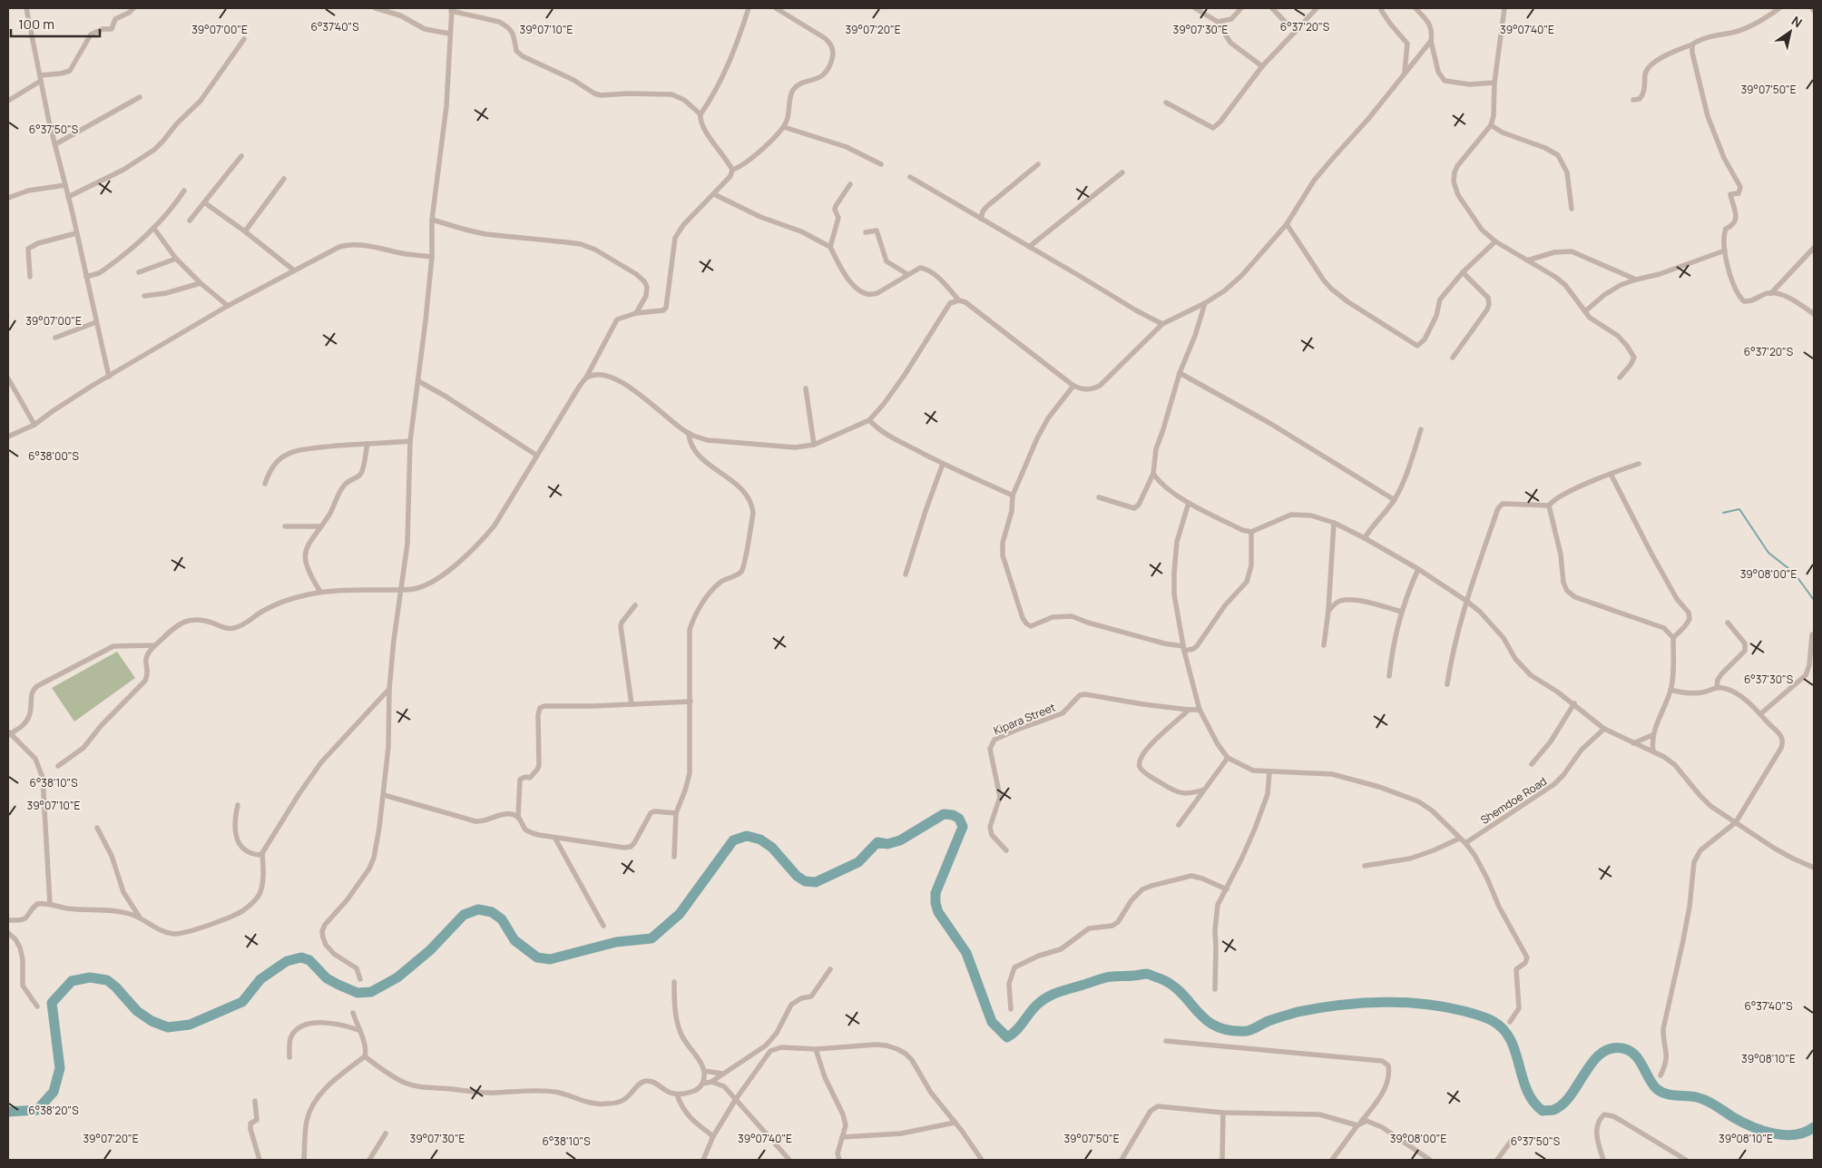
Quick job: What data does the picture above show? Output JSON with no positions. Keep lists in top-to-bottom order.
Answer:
{
  "streets": {
    "street": ["Kipara Street", "Shemdoe Road"]
  },
  "scale_bar": "100 m",
  "north": "top right",
  "coordinates": [
    "6°37'40\"S",
    "6°37'20\"S",
    "39°07'00\"E",
    "39°07'10\"E",
    "39°07'20\"E",
    "39°07'30\"E",
    "39°07'40\"E",
    "39°07'50\"E",
    "6°37'50\"S",
    "6°38'00\"S",
    "39°08'00\"E",
    "6°37'30\"S",
    "6°38'10\"S",
    "39°08'10\"E",
    "6°38'20\"S"
  ]
}
